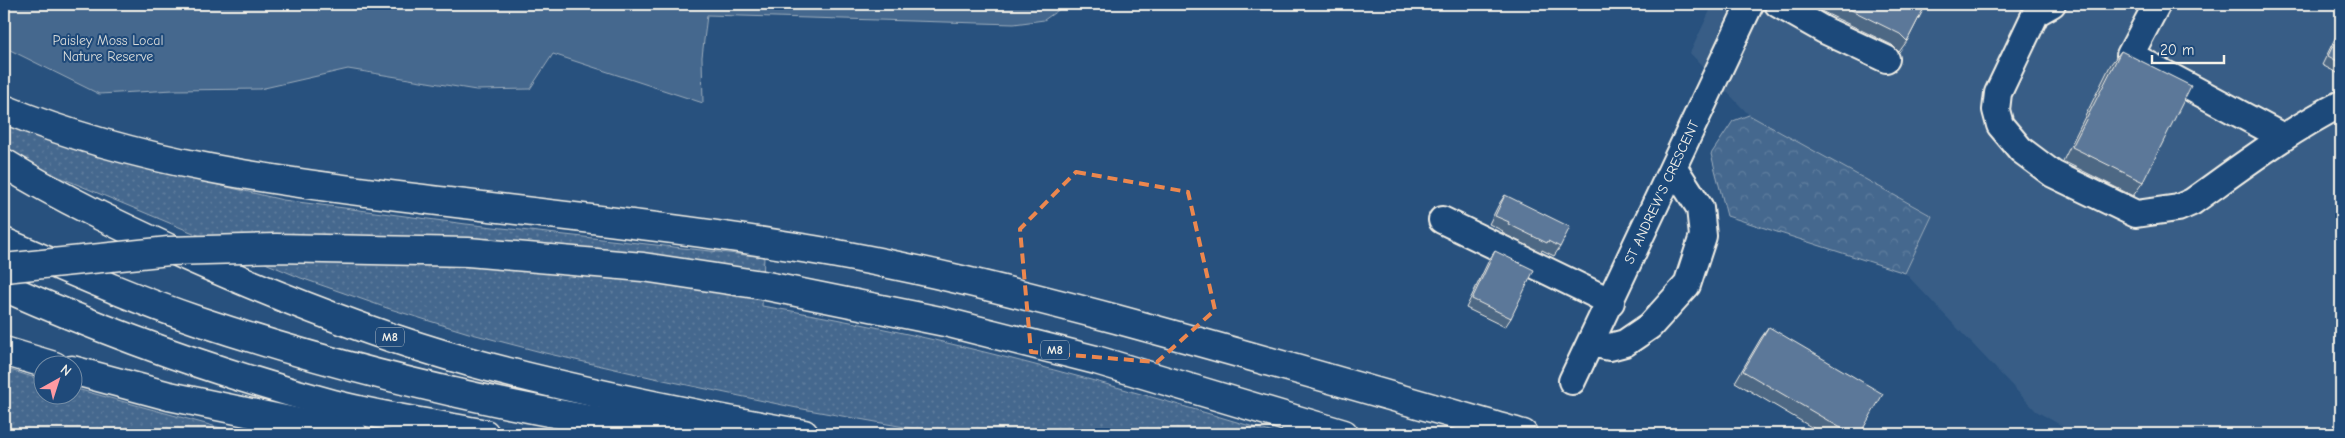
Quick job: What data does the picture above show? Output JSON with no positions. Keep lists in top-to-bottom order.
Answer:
{
  "streets": {
    "highway": ["M8"],
    "street": ["ST ANDREW'S CRESCENT"]
  },
  "parks": ["Paisley Moss Local Nature Reserve"],
  "scale_bar": "20 m",
  "north": "top right"
}
